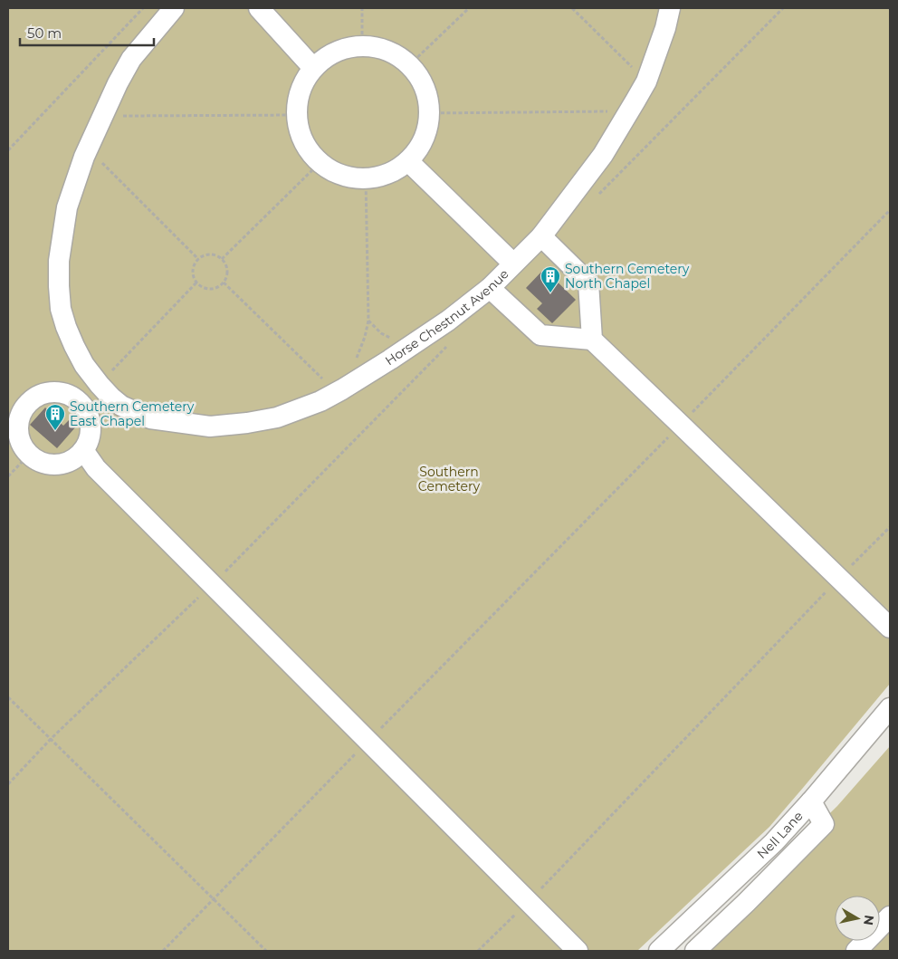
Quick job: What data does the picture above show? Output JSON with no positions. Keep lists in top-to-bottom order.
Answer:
{
  "streets": {
    "street": ["Horse Chestnut Avenue", "Nell Lane"]
  },
  "parks": ["Southern Cemetery"],
  "places": {
    "building": ["Southern Cemetery North Chapel", "Southern Cemetery East Chapel"]
  },
  "scale_bar": "50 m",
  "north": "right"
}
